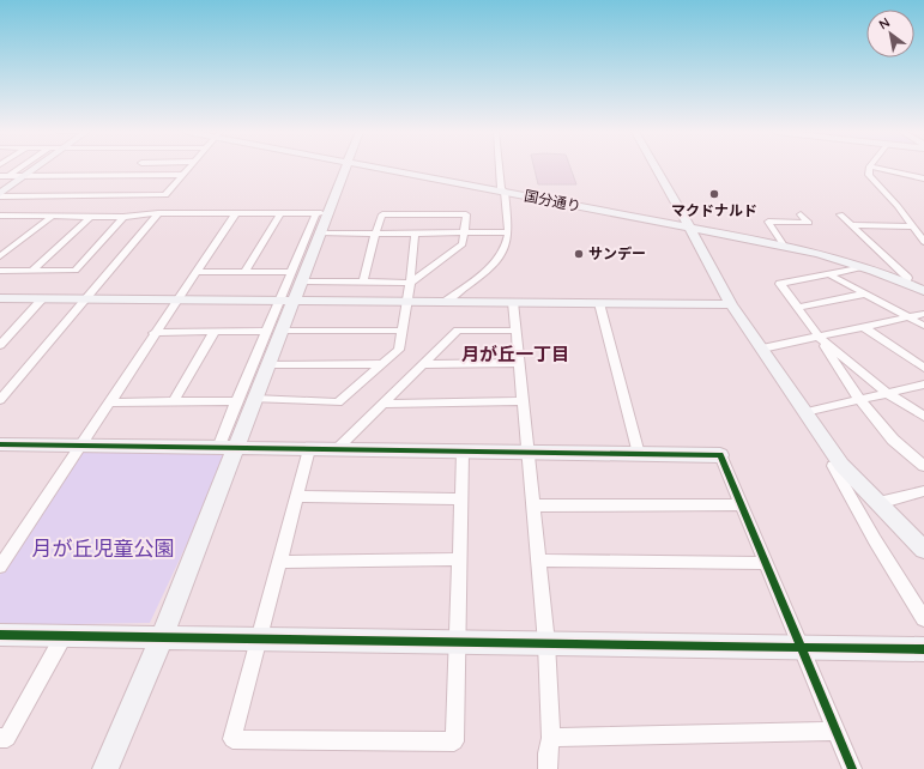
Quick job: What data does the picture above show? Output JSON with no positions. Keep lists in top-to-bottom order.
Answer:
{
  "streets": {
    "street": ["国分通り"]
  },
  "districts": ["月が丘一丁目"],
  "parks": ["月が丘児童公園"],
  "places": ["マクドナルド", "サンデー"],
  "north": "top left"
}
